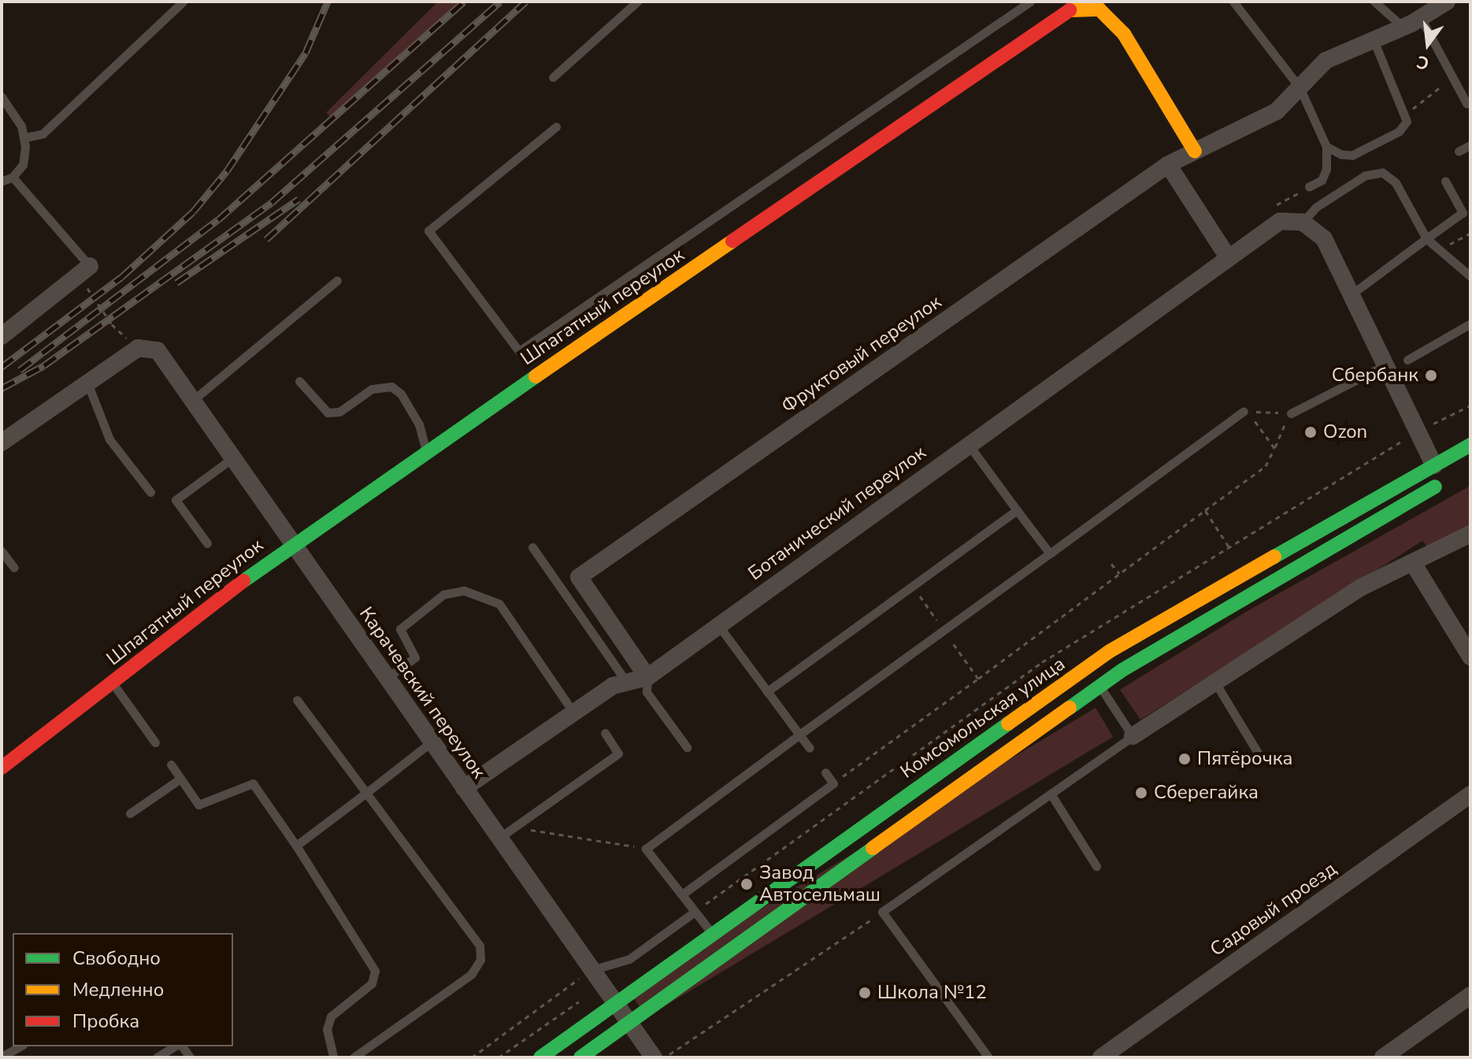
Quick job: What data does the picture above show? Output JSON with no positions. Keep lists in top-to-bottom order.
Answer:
{
  "streets": {
    "main road": ["Шпагатный переулок", "Комсомольская улица"],
    "street": [
      "Фруктовый переулок",
      "Ботанический переулок",
      "Карачевский переулок",
      "Садовый проезд"
    ]
  },
  "crossings": [
    ["Шпагатный переулок", "Фруктовый переулок"],
    ["Шпагатный переулок", "Карачевский переулок"],
    ["Фруктовый переулок", "Ботанический переулок"],
    ["Ботанический переулок", "Карачевский переулок"],
    ["Карачевский переулок", "Комсомольская улица"]
  ],
  "places": [
    "Сбербанк",
    "Ozon",
    "Пятёрочка",
    "Сберегайка",
    "Завод Автосельмаш",
    "Школа №12"
  ],
  "legend": ["Свободно", "Медленно", "Пробка"],
  "north": "bottom"
}
